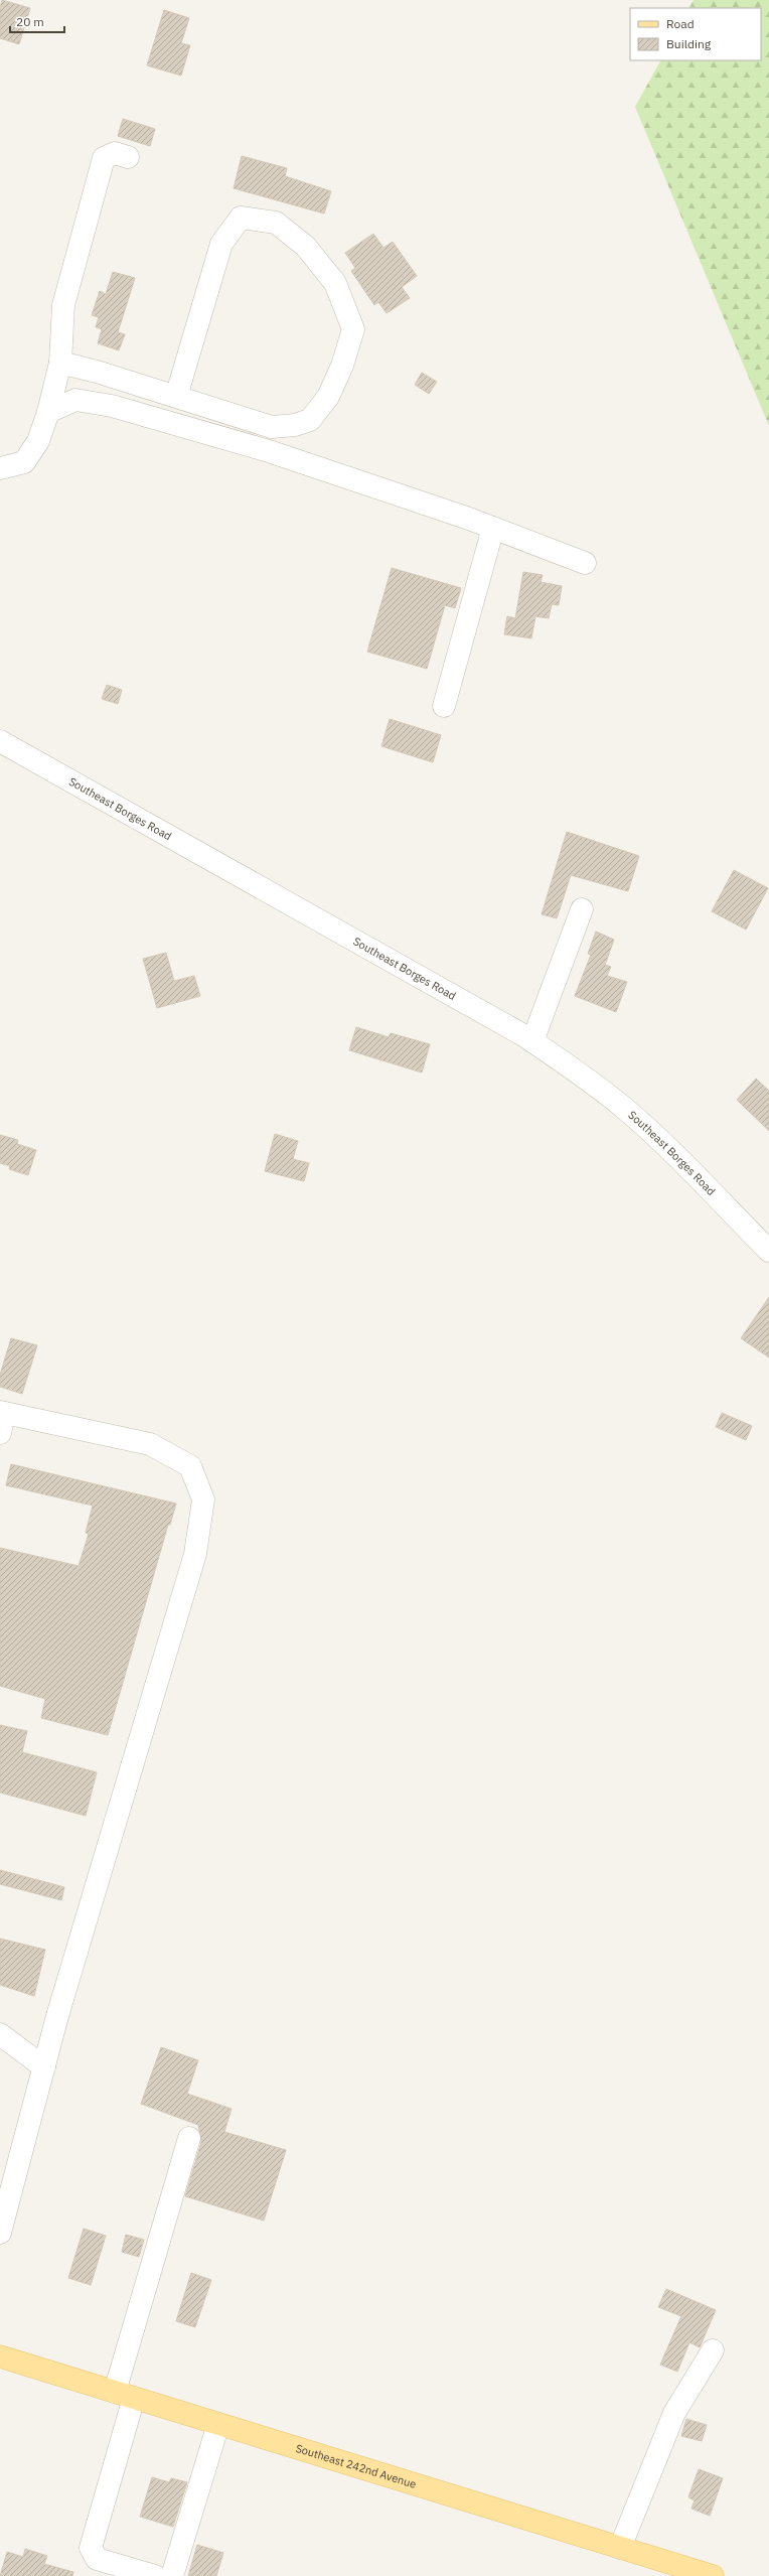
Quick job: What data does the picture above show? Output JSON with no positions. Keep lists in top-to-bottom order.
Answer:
{
  "streets": {
    "main road": ["Southeast 242nd Avenue"],
    "street": ["Southeast Borges Road"]
  },
  "legend": ["Road", "Building"],
  "scale_bar": "20 m"
}
